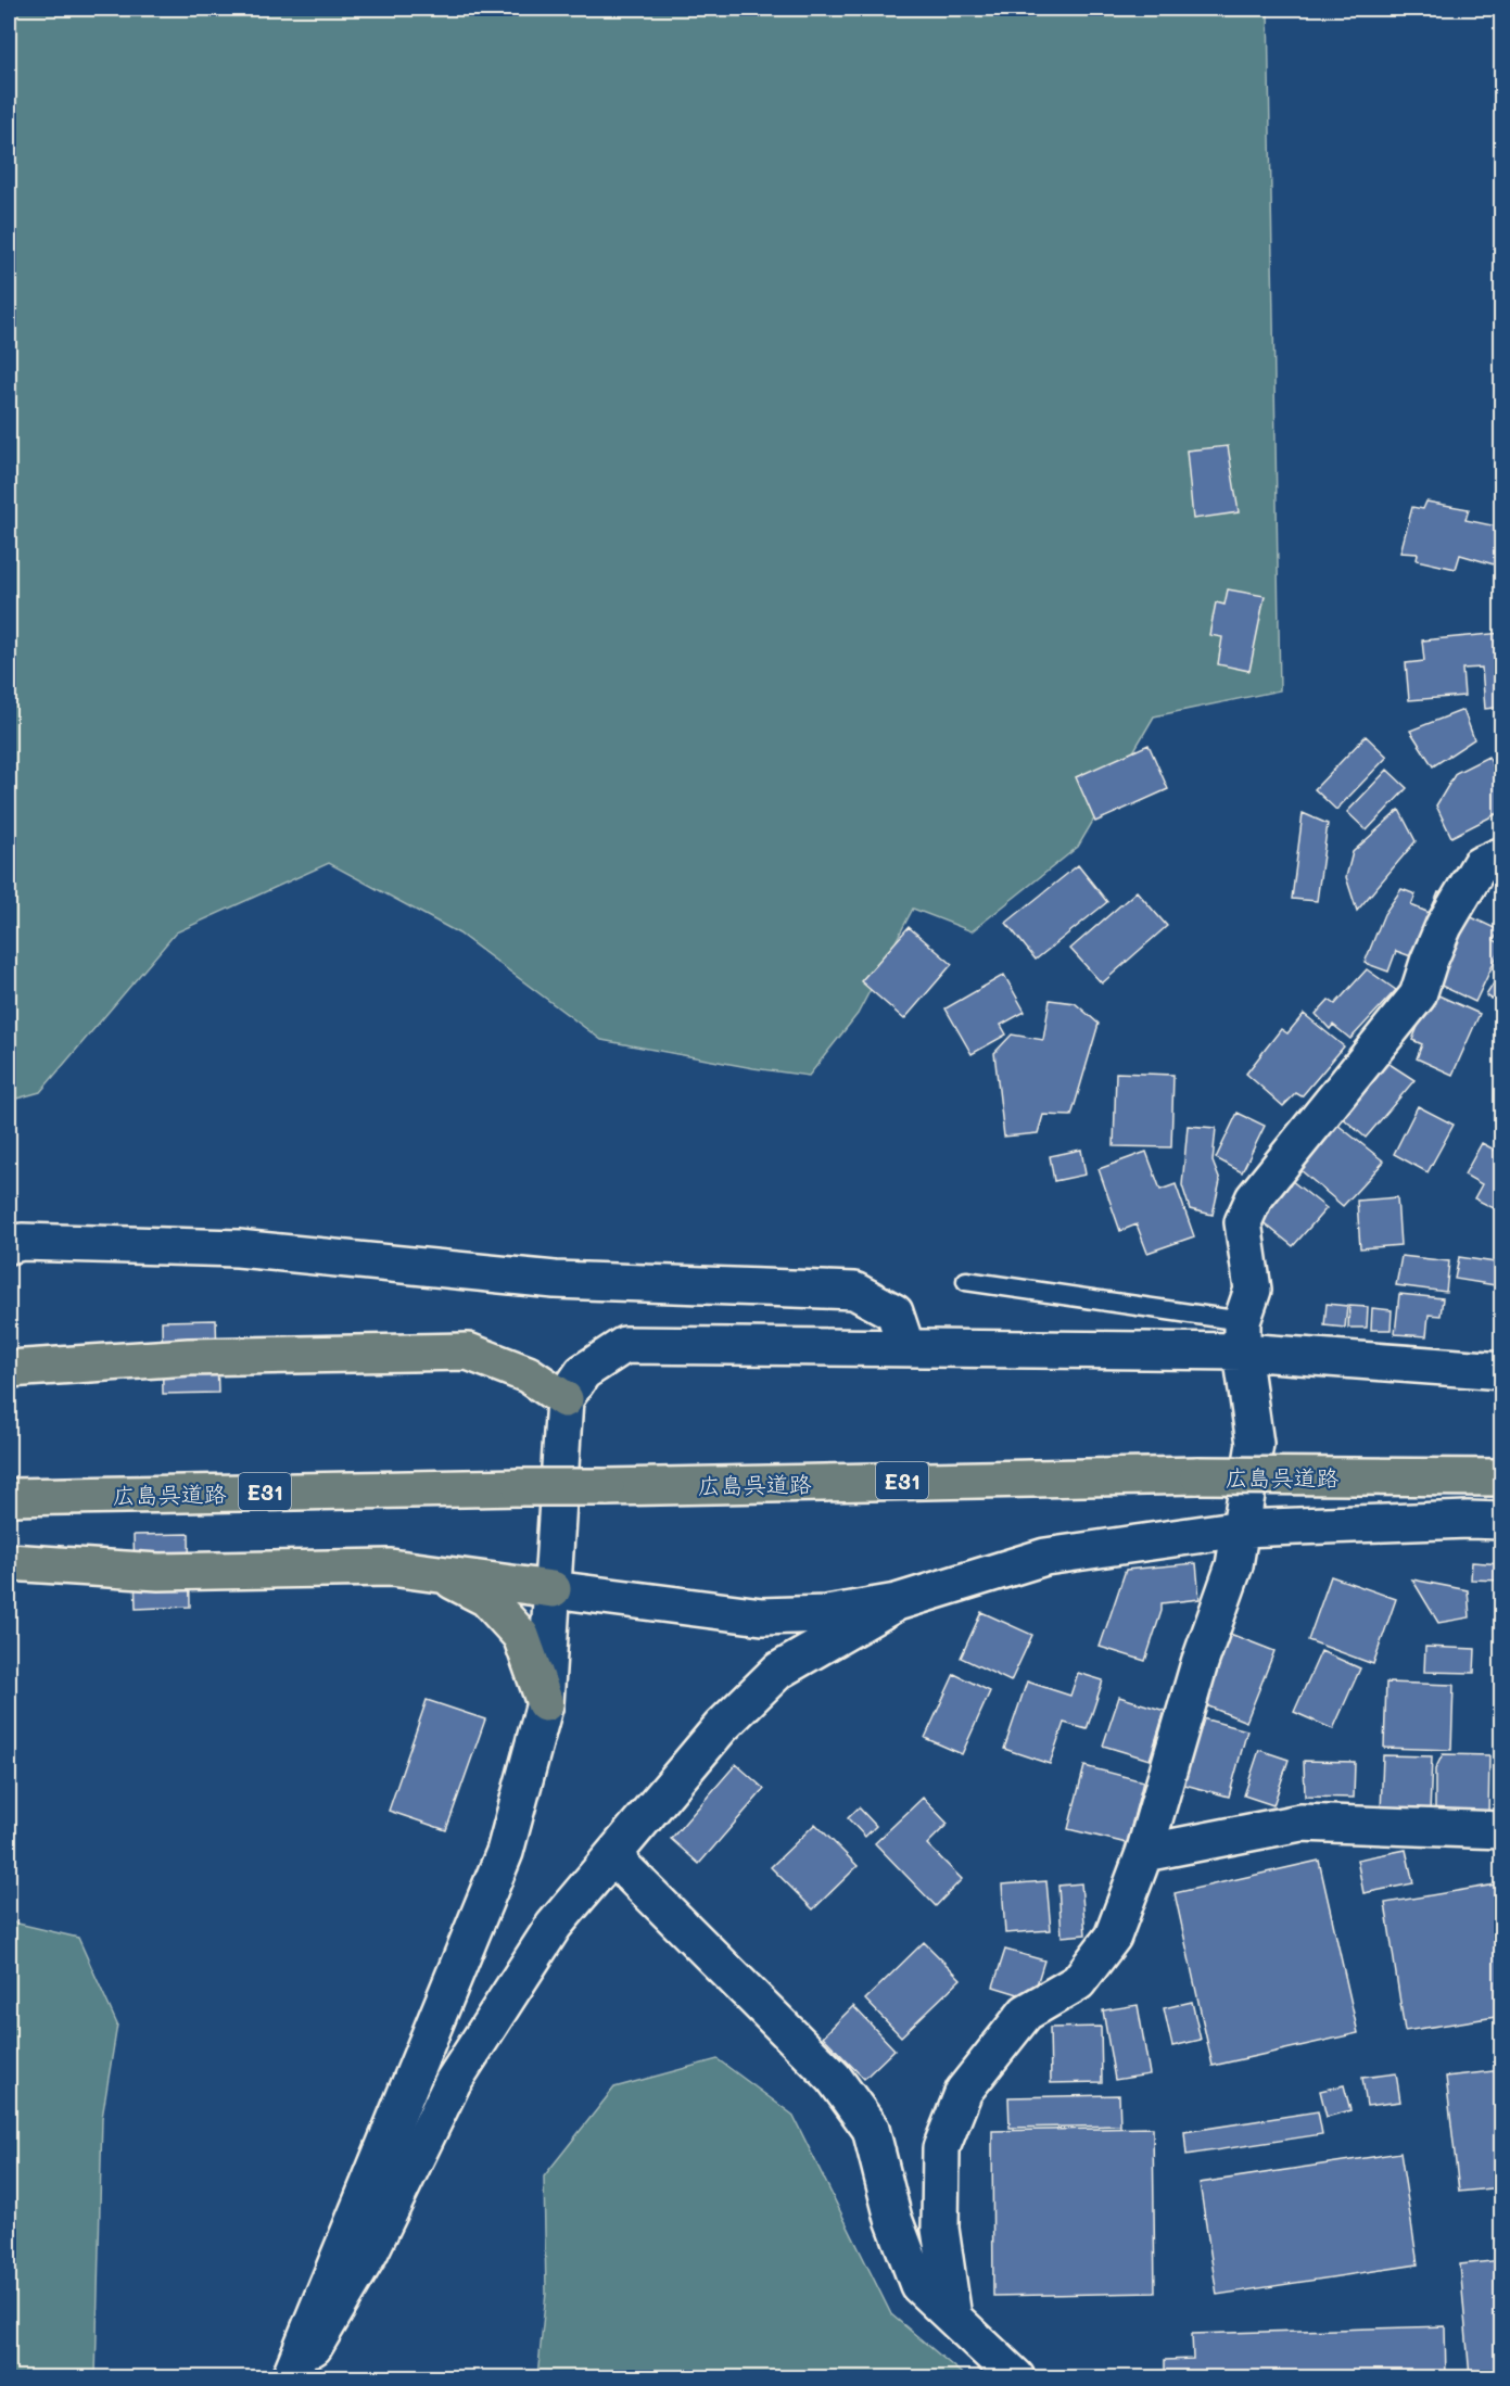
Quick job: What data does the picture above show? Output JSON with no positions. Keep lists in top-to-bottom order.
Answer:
{
  "streets": {
    "highway": ["広島呉道路", "E31"]
  }
}
